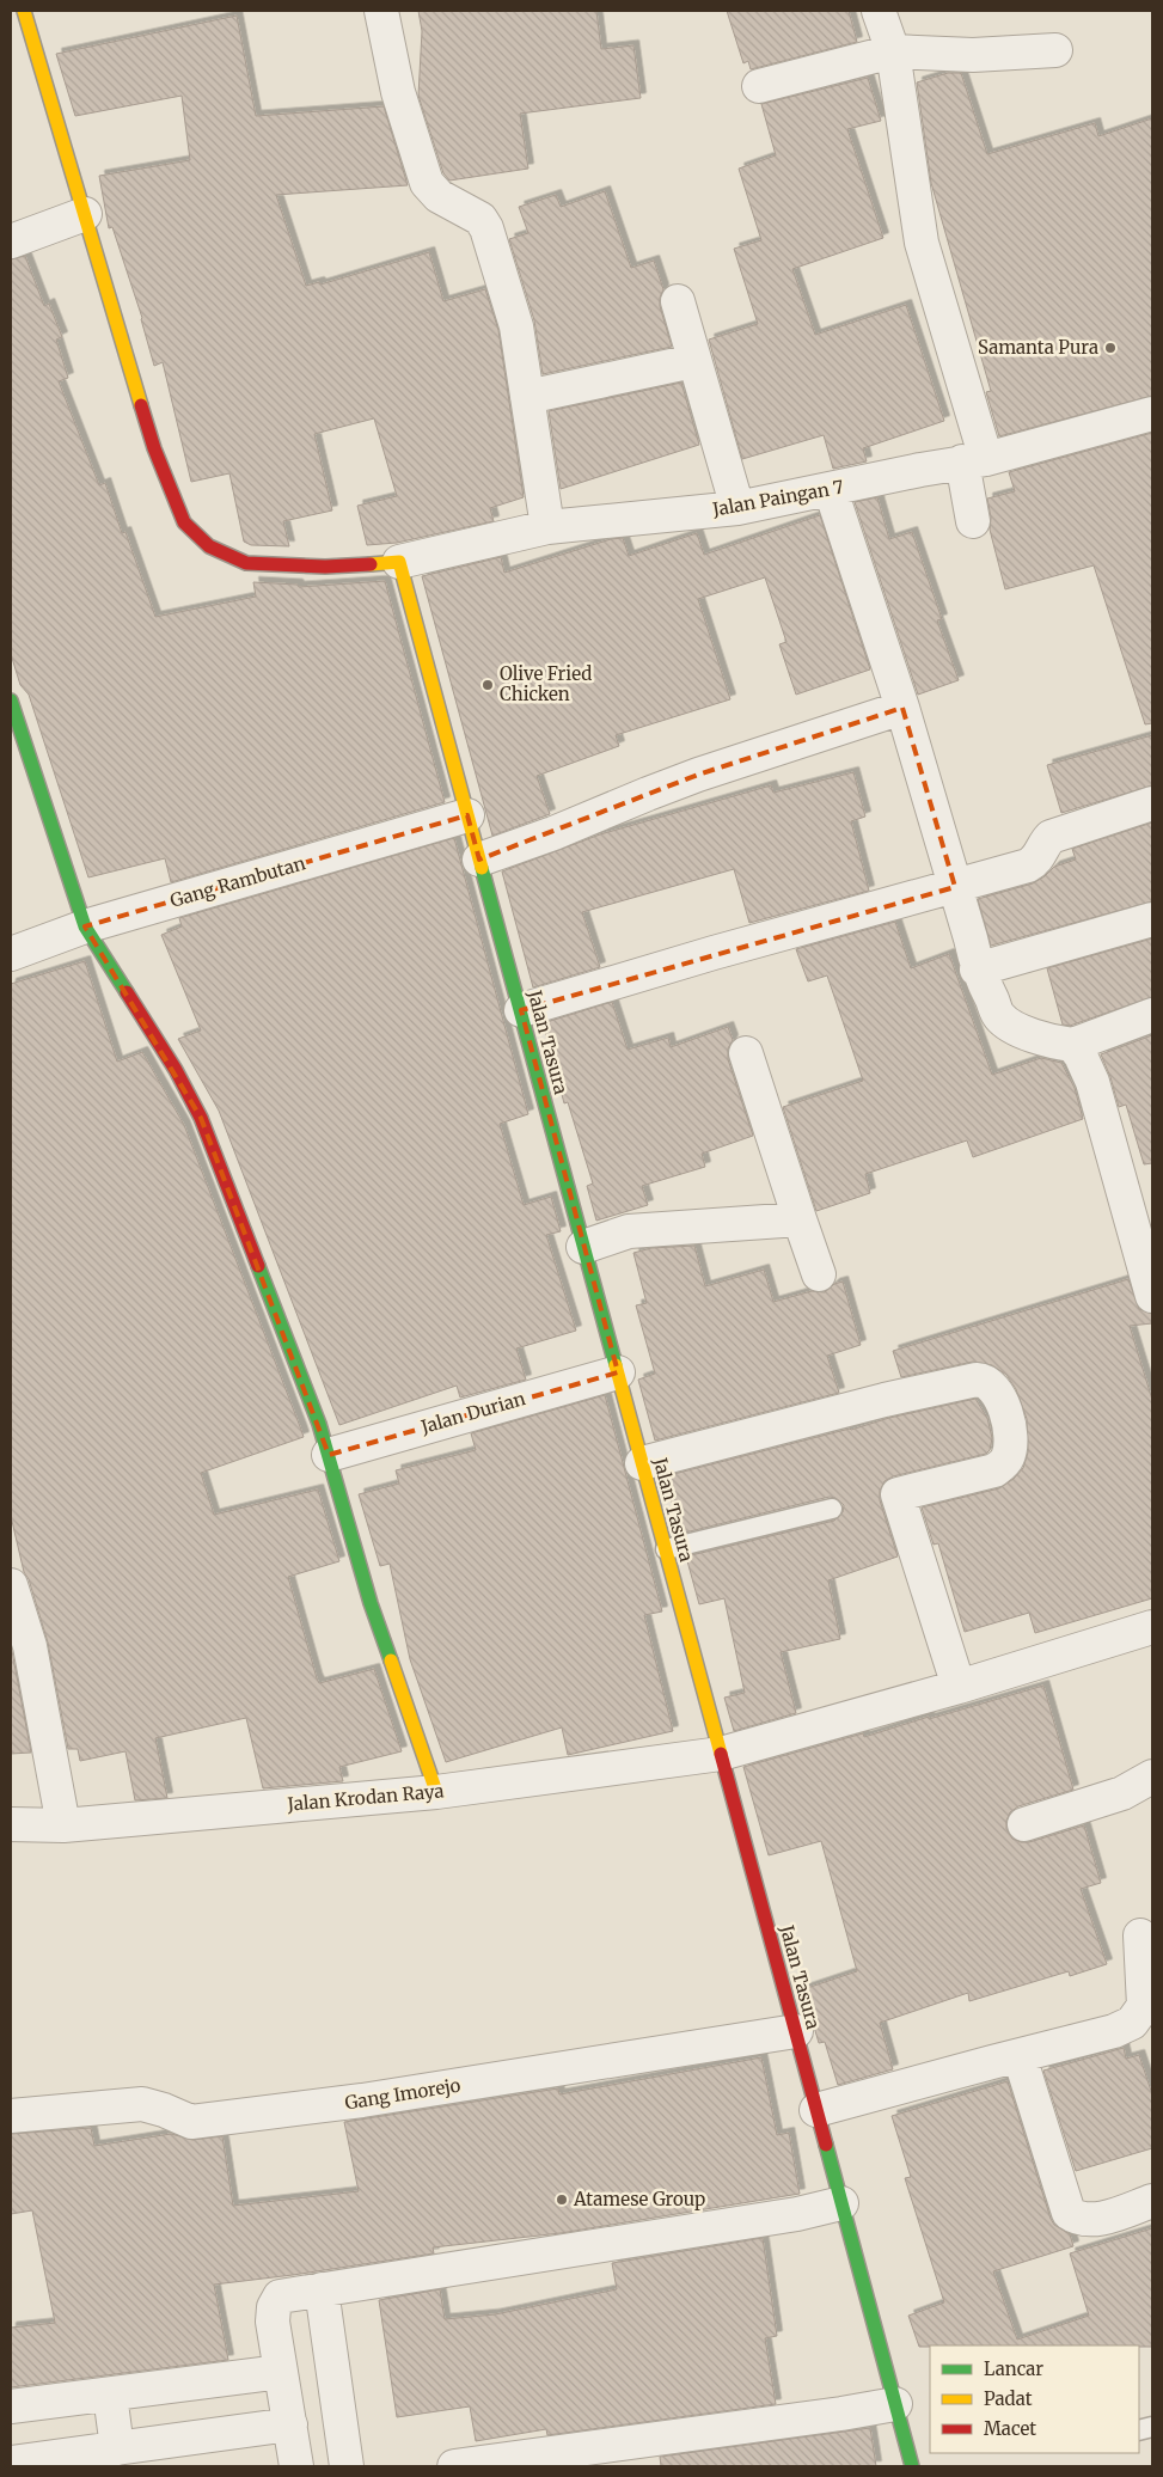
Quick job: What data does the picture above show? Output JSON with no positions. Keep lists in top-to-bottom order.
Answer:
{
  "streets": {
    "street": [
      "Jalan Paingan 7",
      "Gang Rambutan",
      "Jalan Tasura",
      "Jalan Durian",
      "Jalan Krodan Raya",
      "Gang Imorejo"
    ]
  },
  "crossings": [
    ["Jalan Paingan 7", "Jalan Tasura"],
    ["Gang Rambutan", "Jalan Tasura"],
    ["Jalan Tasura", "Jalan Durian"],
    ["Jalan Tasura", "Jalan Krodan Raya"],
    ["Jalan Tasura", "Gang Imorejo"]
  ],
  "places": ["Samanta Pura", "Olive Fried Chicken", "Atamese Group"],
  "legend": ["Lancar", "Padat", "Macet"]
}
